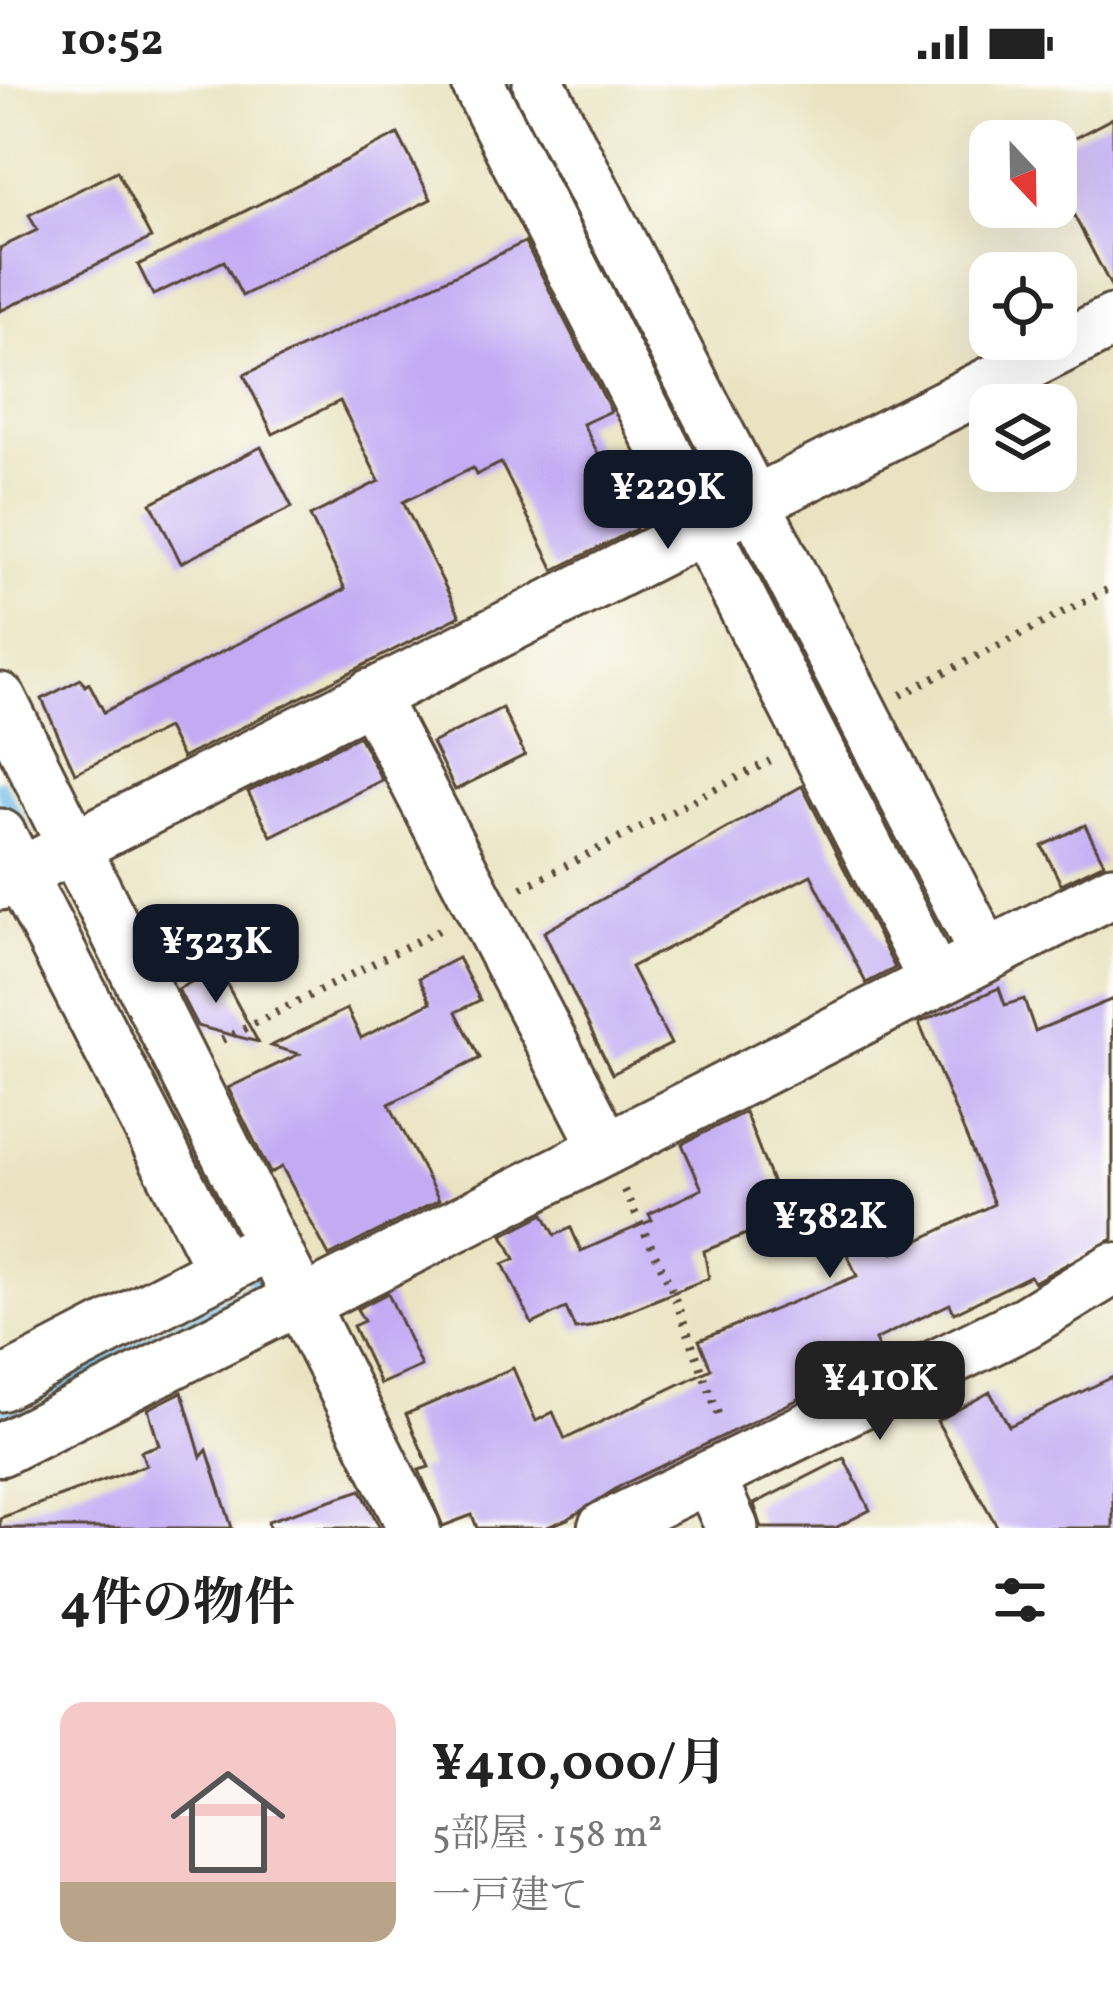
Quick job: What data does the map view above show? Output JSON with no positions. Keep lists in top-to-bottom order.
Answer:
{
  "north": "bottom",
  "page": {
    "status": "10:52",
    "price": [
      "¥229K",
      "¥323K",
      "¥382K",
      "¥410K"
    ],
    "heading": "4件の物件",
    "list": [
      {
        "name": "¥410,000/月",
        "note": "5部屋 · 158 m² · 一戸建て"
      }
    ]
  }
}
